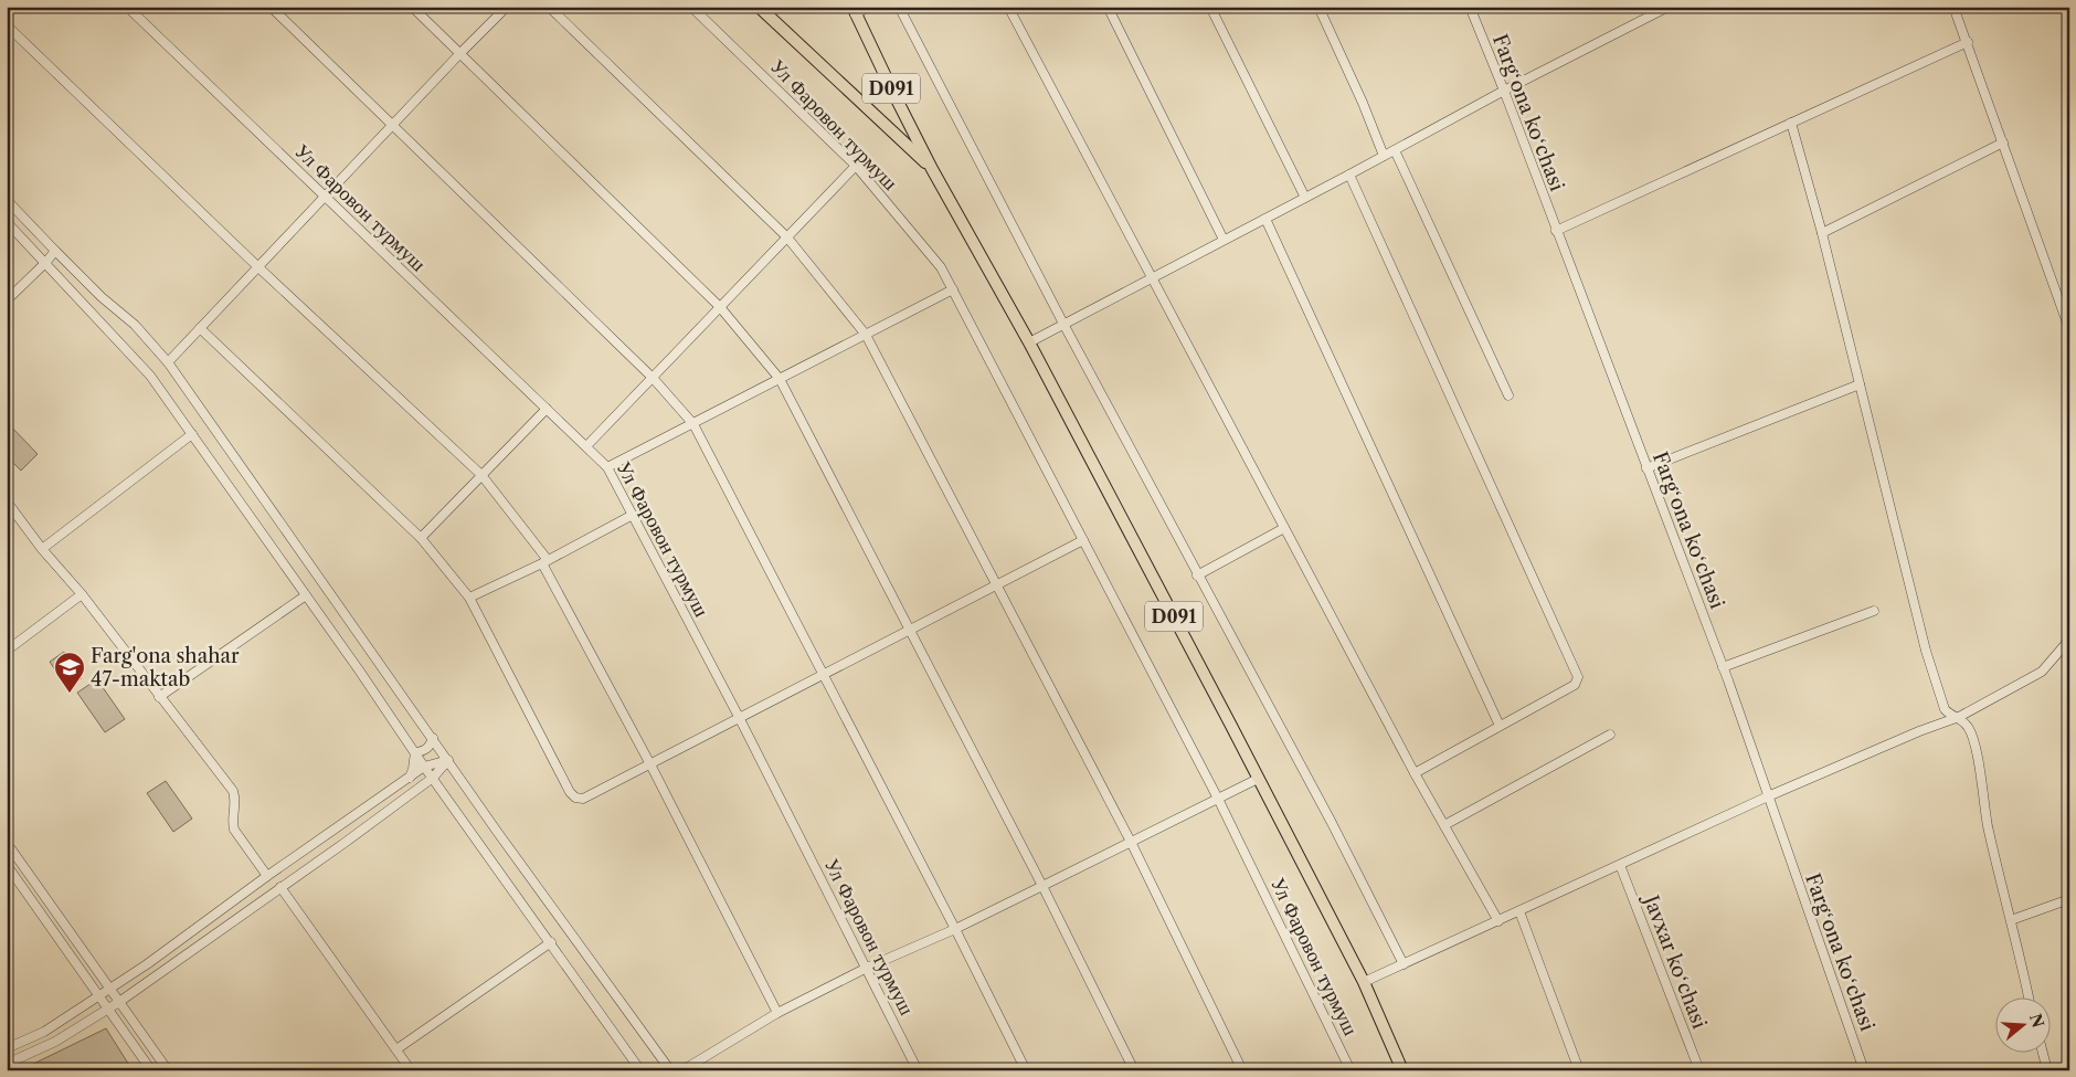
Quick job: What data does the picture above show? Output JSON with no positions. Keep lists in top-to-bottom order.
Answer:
{
  "streets": {
    "main road": ["D091"],
    "street": ["Fargʻona koʻchasi", "Ул Фаровон турмуш", "Javxar koʻchasi"]
  },
  "places": {
    "school or university": ["Farg'ona shahar 47-maktab"]
  },
  "north": "right"
}
